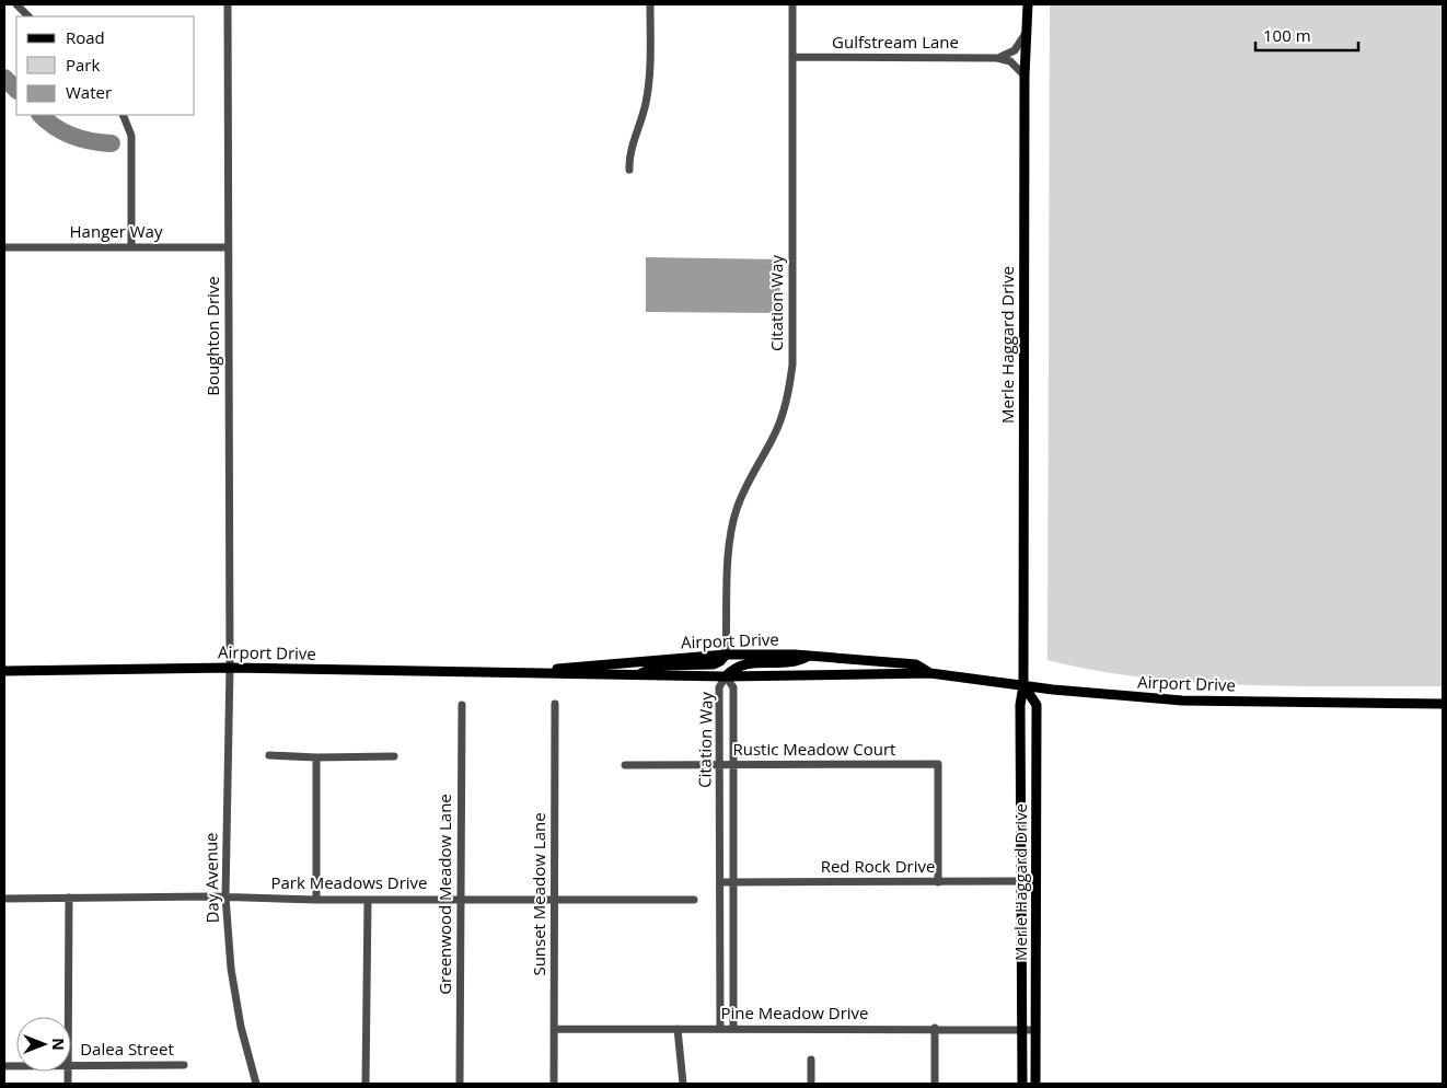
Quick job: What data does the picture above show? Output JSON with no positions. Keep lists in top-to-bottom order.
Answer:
{
  "streets": {
    "main road": ["Merle Haggard Drive", "Airport Drive"],
    "street": [
      "Gulfstream Lane",
      "Hanger Way",
      "Citation Way",
      "Boughton Drive",
      "Rustic Meadow Court",
      "Red Rock Drive",
      "Day Avenue",
      "Park Meadows Drive",
      "Greenwood Meadow Lane",
      "Sunset Meadow Lane",
      "Pine Meadow Drive",
      "Dalea Street"
    ]
  },
  "crossings": [
    ["Gulfstream Lane", "Citation Way"],
    ["Gulfstream Lane", "Merle Haggard Drive"],
    ["Hanger Way", "Boughton Drive"],
    ["Citation Way", "Airport Drive"],
    ["Citation Way", "Rustic Meadow Court"],
    ["Citation Way", "Red Rock Drive"],
    ["Citation Way", "Pine Meadow Drive"],
    ["Boughton Drive", "Airport Drive"],
    ["Boughton Drive", "Day Avenue"],
    ["Merle Haggard Drive", "Airport Drive"],
    ["Merle Haggard Drive", "Red Rock Drive"],
    ["Merle Haggard Drive", "Pine Meadow Drive"],
    ["Airport Drive", "Day Avenue"],
    ["Rustic Meadow Court", "Red Rock Drive"],
    ["Day Avenue", "Park Meadows Drive"],
    ["Park Meadows Drive", "Greenwood Meadow Lane"],
    ["Park Meadows Drive", "Sunset Meadow Lane"],
    ["Sunset Meadow Lane", "Pine Meadow Drive"]
  ],
  "legend": ["Road", "Park", "Water"],
  "scale_bar": "100 m",
  "north": "right"
}
